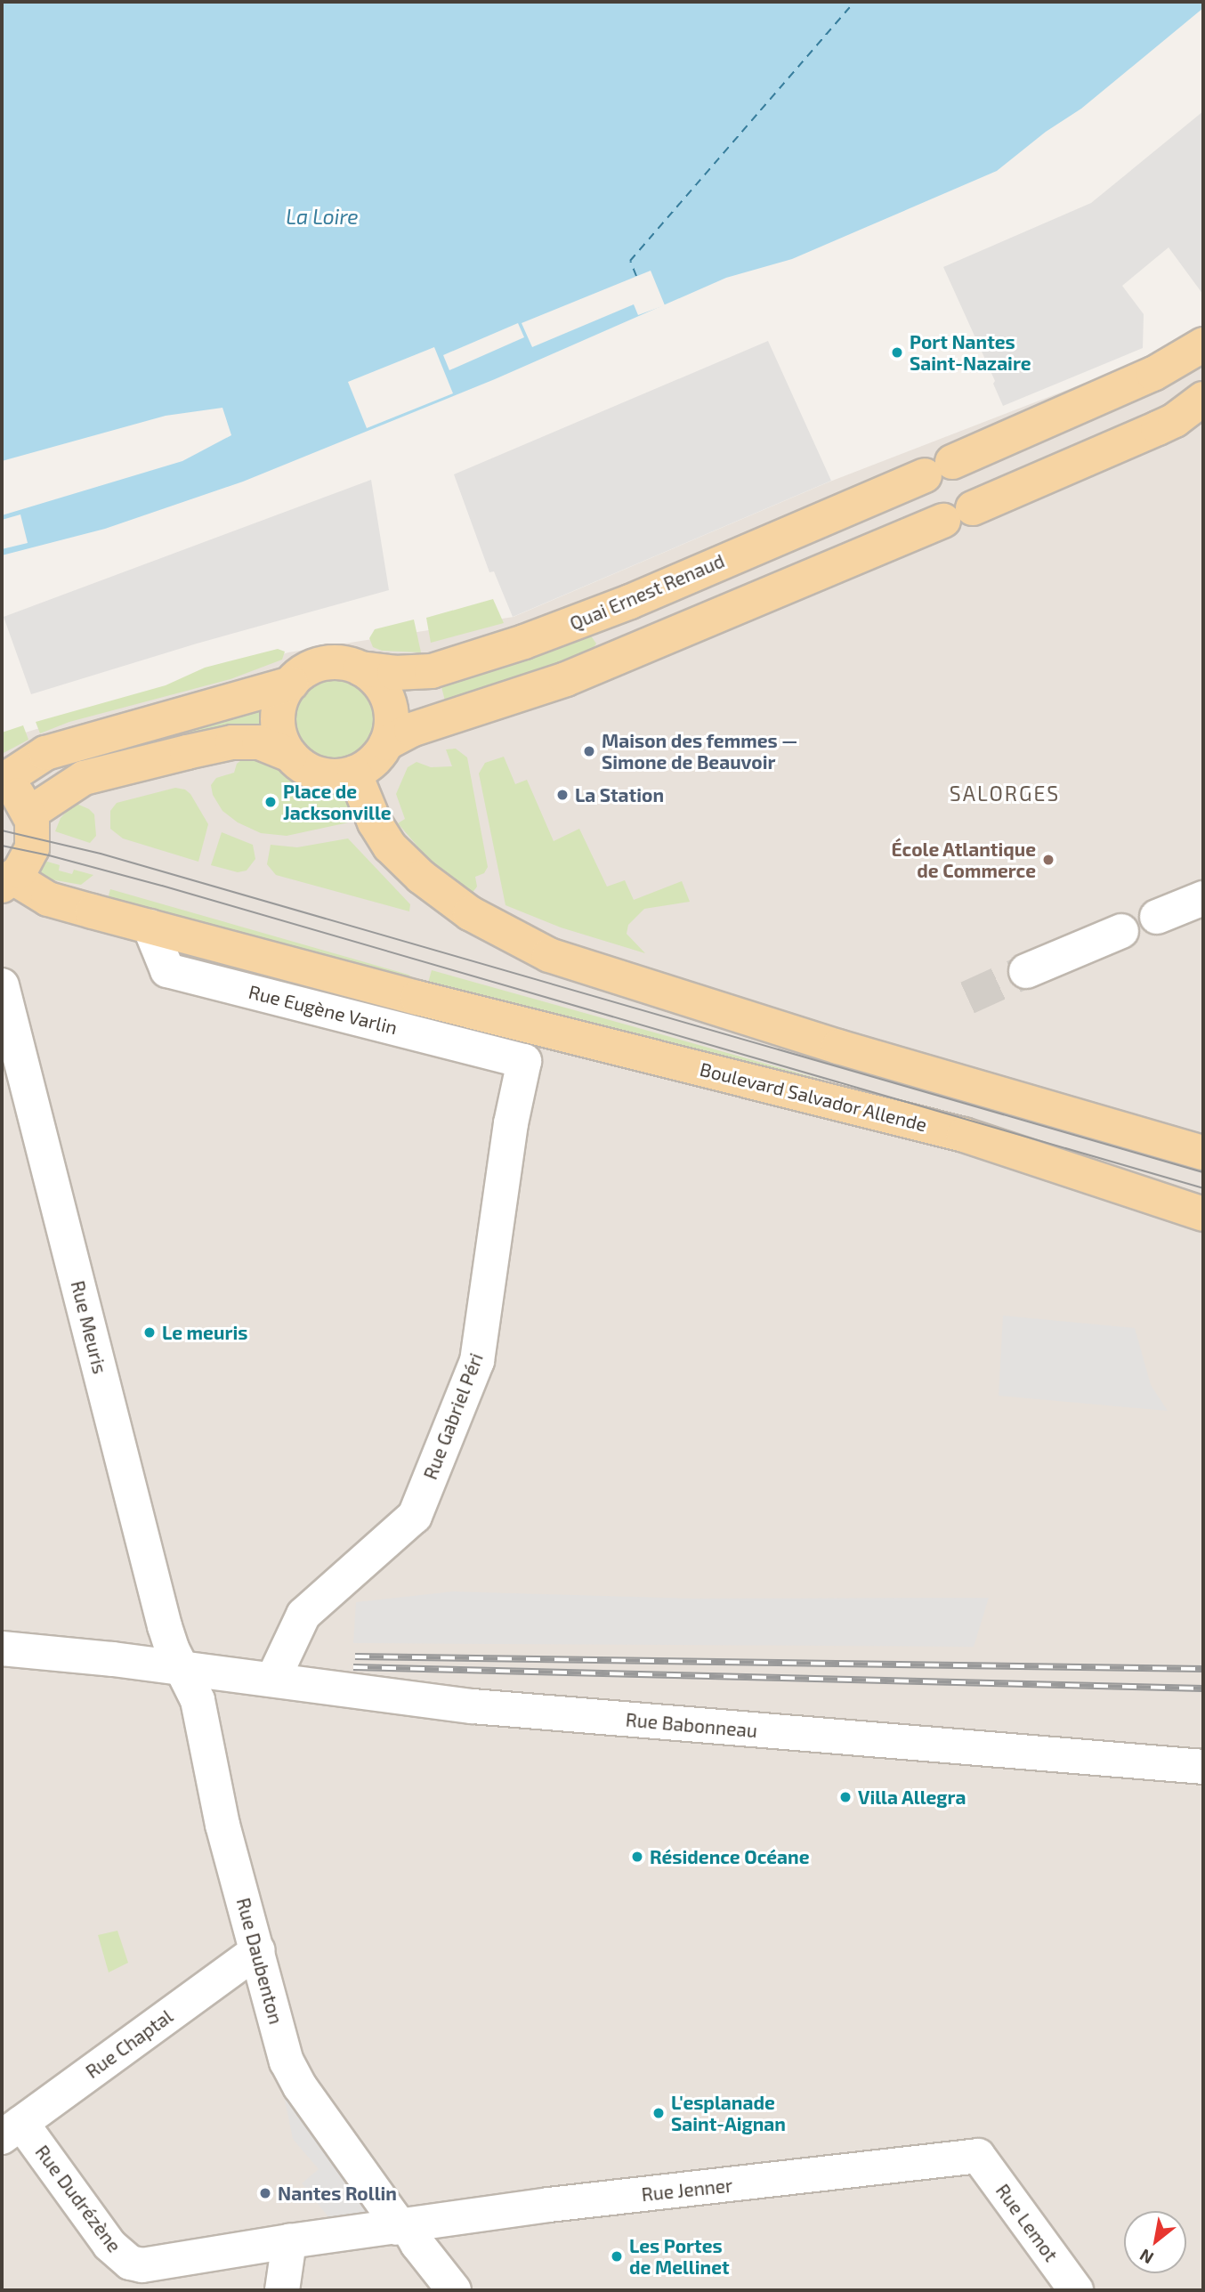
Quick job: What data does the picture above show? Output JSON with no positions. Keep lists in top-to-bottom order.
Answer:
{
  "streets": {
    "main road": ["Quai Ernest Renaud", "Boulevard Salvador Allende"],
    "street": [
      "Rue Eugène Varlin",
      "Rue Meuris",
      "Rue Gabriel Péri",
      "Rue Babonneau",
      "Rue Daubenton",
      "Rue Chaptal",
      "Rue Jenner",
      "Rue Dudrézène",
      "Rue Lemot"
    ]
  },
  "crossings": [
    ["Rue Eugène Varlin", "Boulevard Salvador Allende"],
    ["Rue Eugène Varlin", "Rue Gabriel Péri"],
    ["Rue Meuris", "Rue Babonneau"],
    ["Rue Meuris", "Rue Daubenton"],
    ["Rue Gabriel Péri", "Rue Babonneau"],
    ["Rue Babonneau", "Rue Daubenton"],
    ["Rue Daubenton", "Rue Chaptal"],
    ["Rue Daubenton", "Rue Jenner"],
    ["Rue Daubenton", "Rue Dudrézène"],
    ["Rue Chaptal", "Rue Dudrézène"],
    ["Rue Jenner", "Rue Dudrézène"],
    ["Rue Jenner", "Rue Lemot"]
  ],
  "districts": ["SALORGES"],
  "water": ["La Loire"],
  "places": [
    "Port Nantes Saint-Nazaire",
    "Maison des femmes — Simone de Beauvoir",
    "La Station",
    "Place de Jacksonville",
    "École Atlantique de Commerce",
    "Le meuris",
    "Villa Allegra",
    "Résidence Océane",
    "L'esplanade Saint-Aignan",
    "Nantes Rollin",
    "Les Portes de Mellinet"
  ],
  "north": "bottom left"
}
